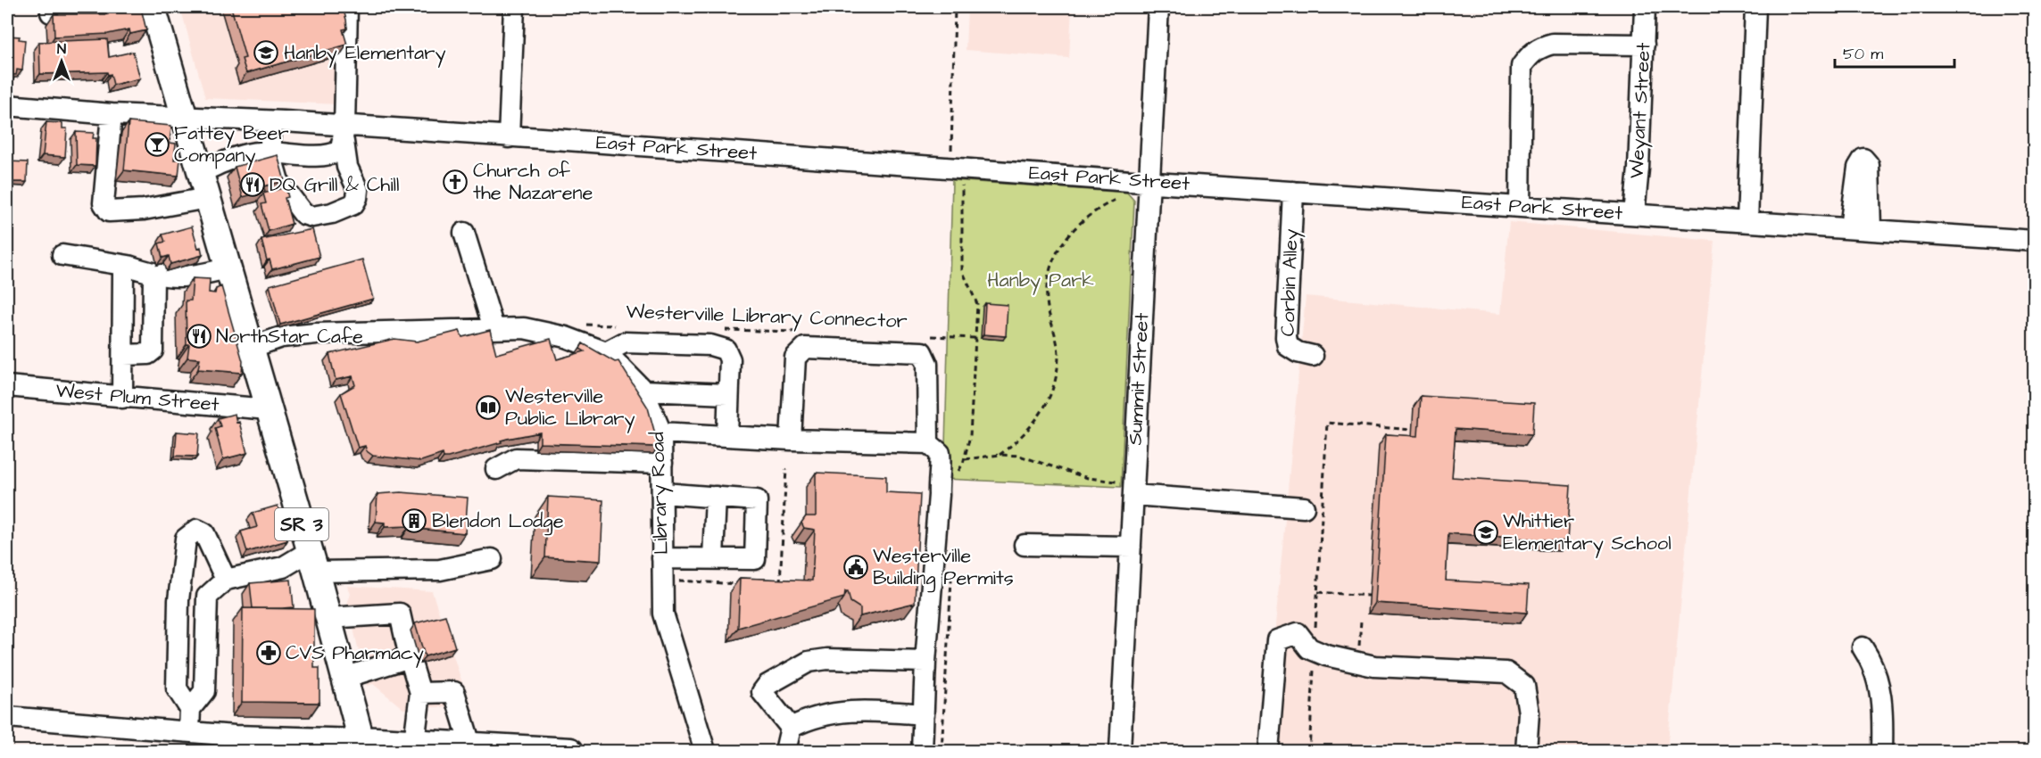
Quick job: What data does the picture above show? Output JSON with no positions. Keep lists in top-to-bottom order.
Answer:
{
  "streets": {
    "main road": ["SR 3"],
    "street": [
      "Weyant Street",
      "East Park Street",
      "Corbin Alley",
      "Summit Street",
      "West Plum Street",
      "Library Road"
    ],
    "path": ["Westerville Library Connector"]
  },
  "crossings": [
    ["Weyant Street", "East Park Street"],
    ["East Park Street", "Corbin Alley"],
    ["East Park Street", "Summit Street"],
    ["East Park Street", "SR 3"],
    ["Westerville Library Connector", "Library Road"],
    ["West Plum Street", "SR 3"],
    ["Library Road", "SR 3"]
  ],
  "parks": ["Hanby Park"],
  "places": {
    "school or university": ["Hanby Elementary", "Whittier Elementary School"],
    "bar": ["Fattey Beer Company"],
    "church": ["Church of the Nazarene"],
    "restaurant": ["DQ Grill & Chill", "NorthStar Cafe"],
    "library": ["Westerville Public Library"],
    "building": ["Blendon Lodge"],
    "public building": ["Westerville Building Permits"],
    "pharmacy": ["CVS Pharmacy"]
  },
  "scale_bar": "50 m",
  "north": "top"
}
